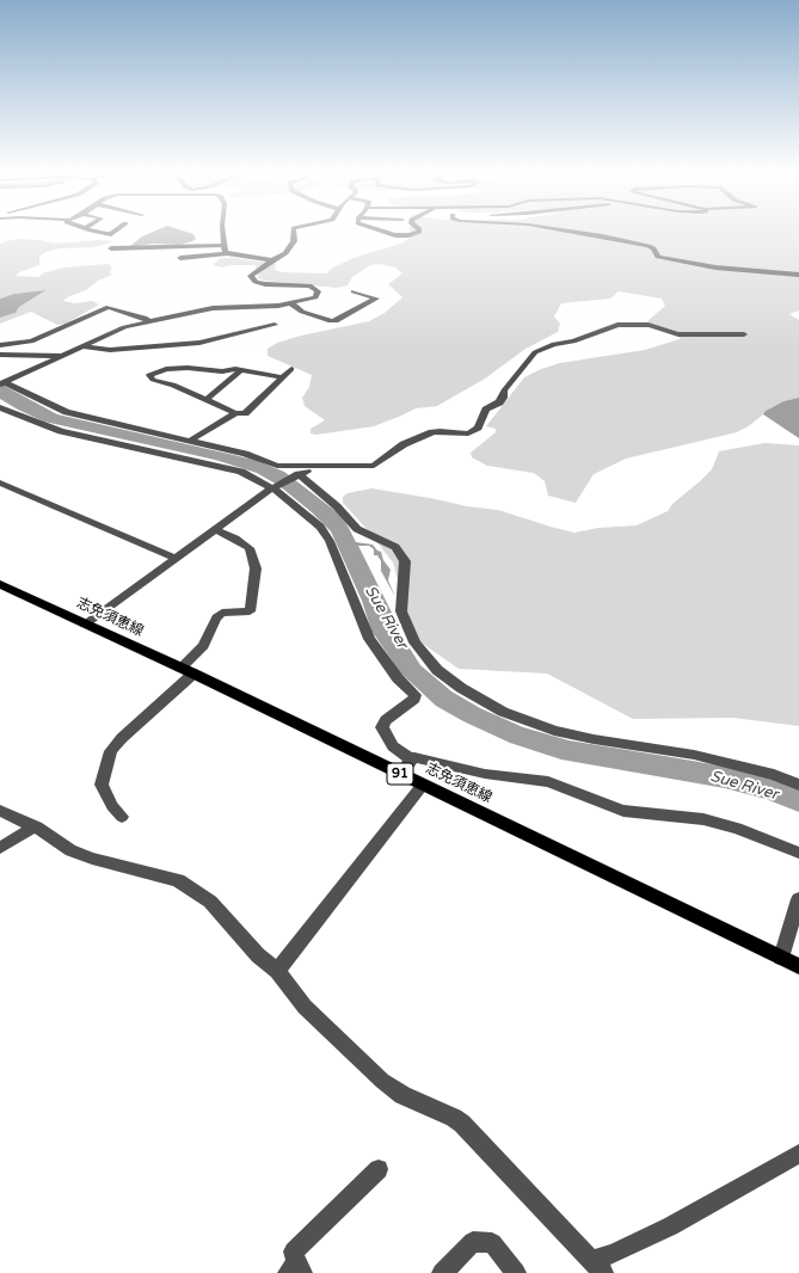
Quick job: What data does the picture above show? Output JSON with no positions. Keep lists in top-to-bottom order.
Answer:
{
  "streets": {
    "main road": ["志免須恵線", "91"]
  },
  "water": ["Sue River"]
}
